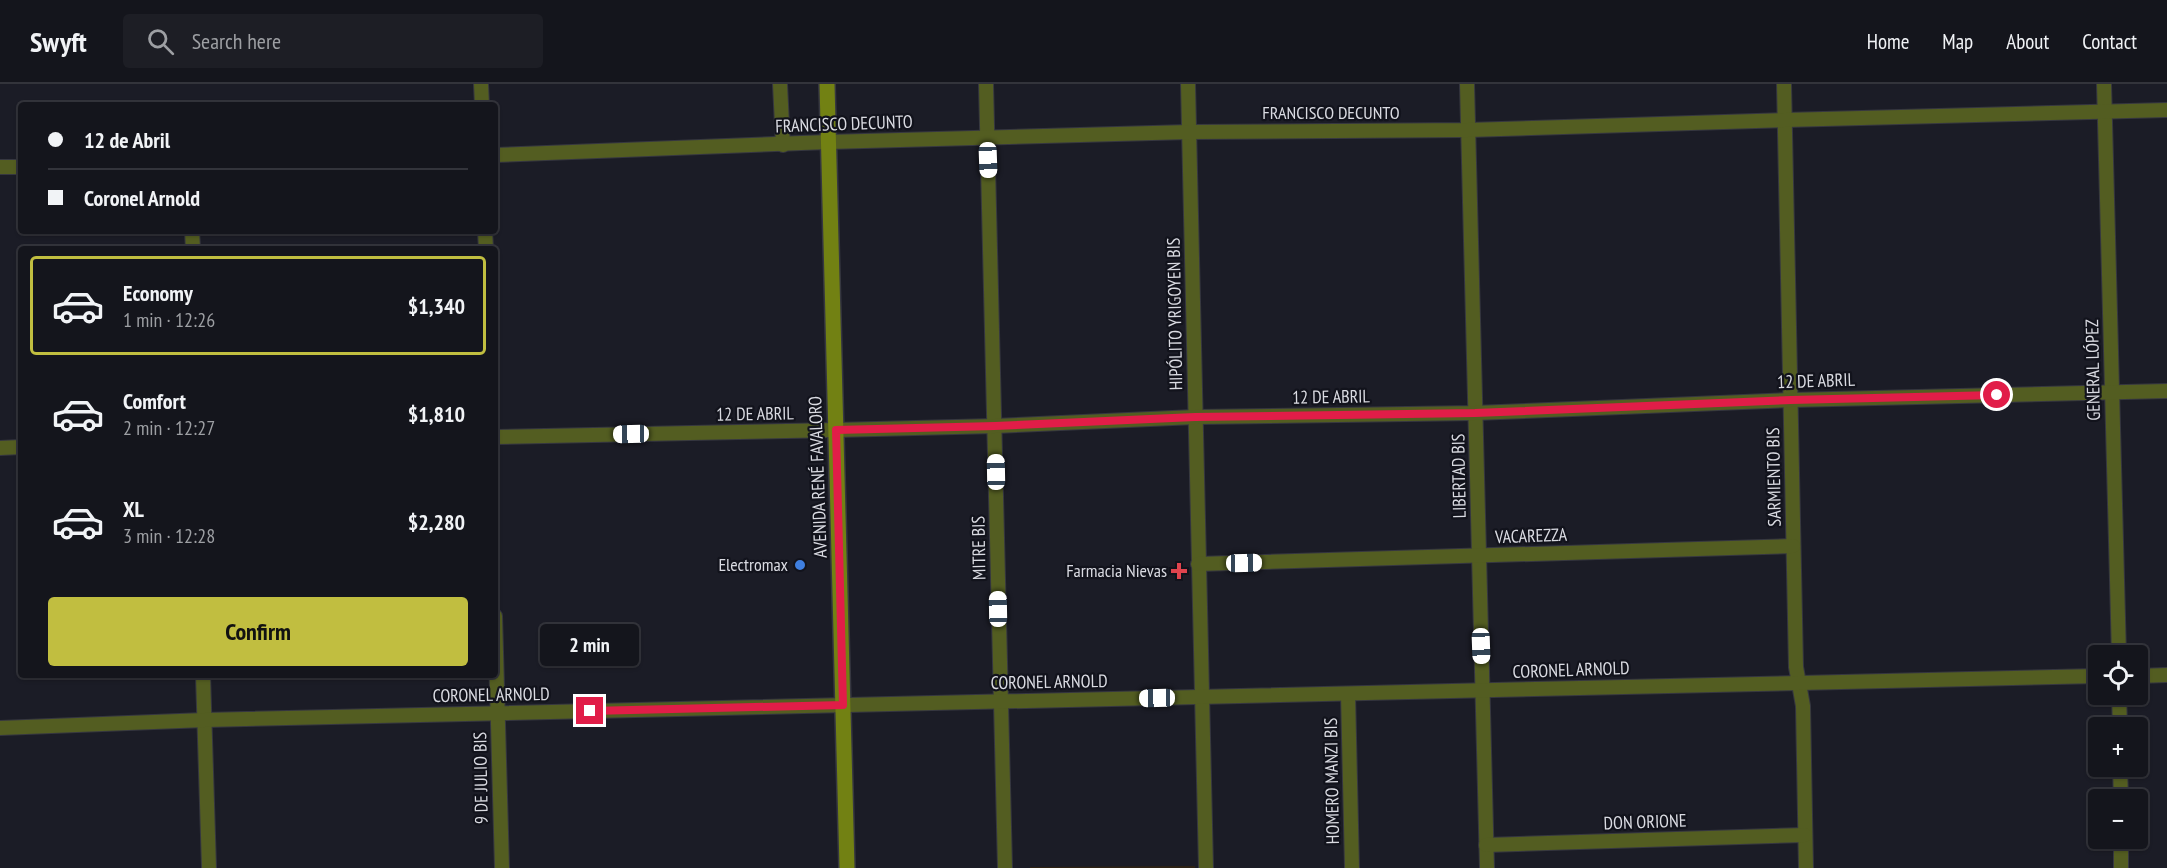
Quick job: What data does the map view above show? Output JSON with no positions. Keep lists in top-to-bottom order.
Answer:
{
  "streets": {
    "main road": ["AVENIDA RENÉ FAVALORO"],
    "street": [
      "FRANCISCO DECUNTO",
      "HIPÓLITO YRIGOYEN BIS",
      "GENERAL LÓPEZ",
      "12 DE ABRIL",
      "LIBERTAD BIS",
      "SARMIENTO BIS",
      "VACAREZZA",
      "MITRE BIS",
      "CORONEL ARNOLD",
      "9 DE JULIO BIS",
      "HOMERO MANZI BIS",
      "DON ORIONE"
    ]
  },
  "crossings": [
    ["FRANCISCO DECUNTO", "HIPÓLITO YRIGOYEN BIS"],
    ["FRANCISCO DECUNTO", "GENERAL LÓPEZ"],
    ["FRANCISCO DECUNTO", "LIBERTAD BIS"],
    ["FRANCISCO DECUNTO", "AVENIDA RENÉ FAVALORO"],
    ["FRANCISCO DECUNTO", "SARMIENTO BIS"],
    ["FRANCISCO DECUNTO", "MITRE BIS"],
    ["HIPÓLITO YRIGOYEN BIS", "12 DE ABRIL"],
    ["HIPÓLITO YRIGOYEN BIS", "VACAREZZA"],
    ["HIPÓLITO YRIGOYEN BIS", "CORONEL ARNOLD"],
    ["GENERAL LÓPEZ", "12 DE ABRIL"],
    ["12 DE ABRIL", "LIBERTAD BIS"],
    ["12 DE ABRIL", "AVENIDA RENÉ FAVALORO"],
    ["12 DE ABRIL", "SARMIENTO BIS"],
    ["12 DE ABRIL", "MITRE BIS"],
    ["LIBERTAD BIS", "VACAREZZA"],
    ["LIBERTAD BIS", "CORONEL ARNOLD"],
    ["LIBERTAD BIS", "DON ORIONE"],
    ["AVENIDA RENÉ FAVALORO", "CORONEL ARNOLD"],
    ["SARMIENTO BIS", "VACAREZZA"],
    ["SARMIENTO BIS", "CORONEL ARNOLD"],
    ["SARMIENTO BIS", "DON ORIONE"],
    ["MITRE BIS", "CORONEL ARNOLD"],
    ["CORONEL ARNOLD", "9 DE JULIO BIS"],
    ["CORONEL ARNOLD", "HOMERO MANZI BIS"]
  ],
  "places": {
    "other": ["Electromax"],
    "health": ["Farmacia Nievas"]
  },
  "page": {
    "header": "Swyft",
    "search": "Search here",
    "nav": [
      "Home",
      "Map",
      "About",
      "Contact"
    ],
    "banner": ["12 de Abril", "Coronel Arnold"],
    "list": [
      {
        "name": "Economy",
        "note": "1 min · 12:26",
        "value": "$1,340"
      },
      {
        "name": "Comfort",
        "note": "2 min · 12:27",
        "value": "$1,810"
      },
      {
        "name": "XL",
        "note": "3 min · 12:28",
        "value": "$2,280"
      }
    ],
    "buttons": "Confirm",
    "bubble": "2 min",
    "map_buttons": ["+", "−"]
  }
}
